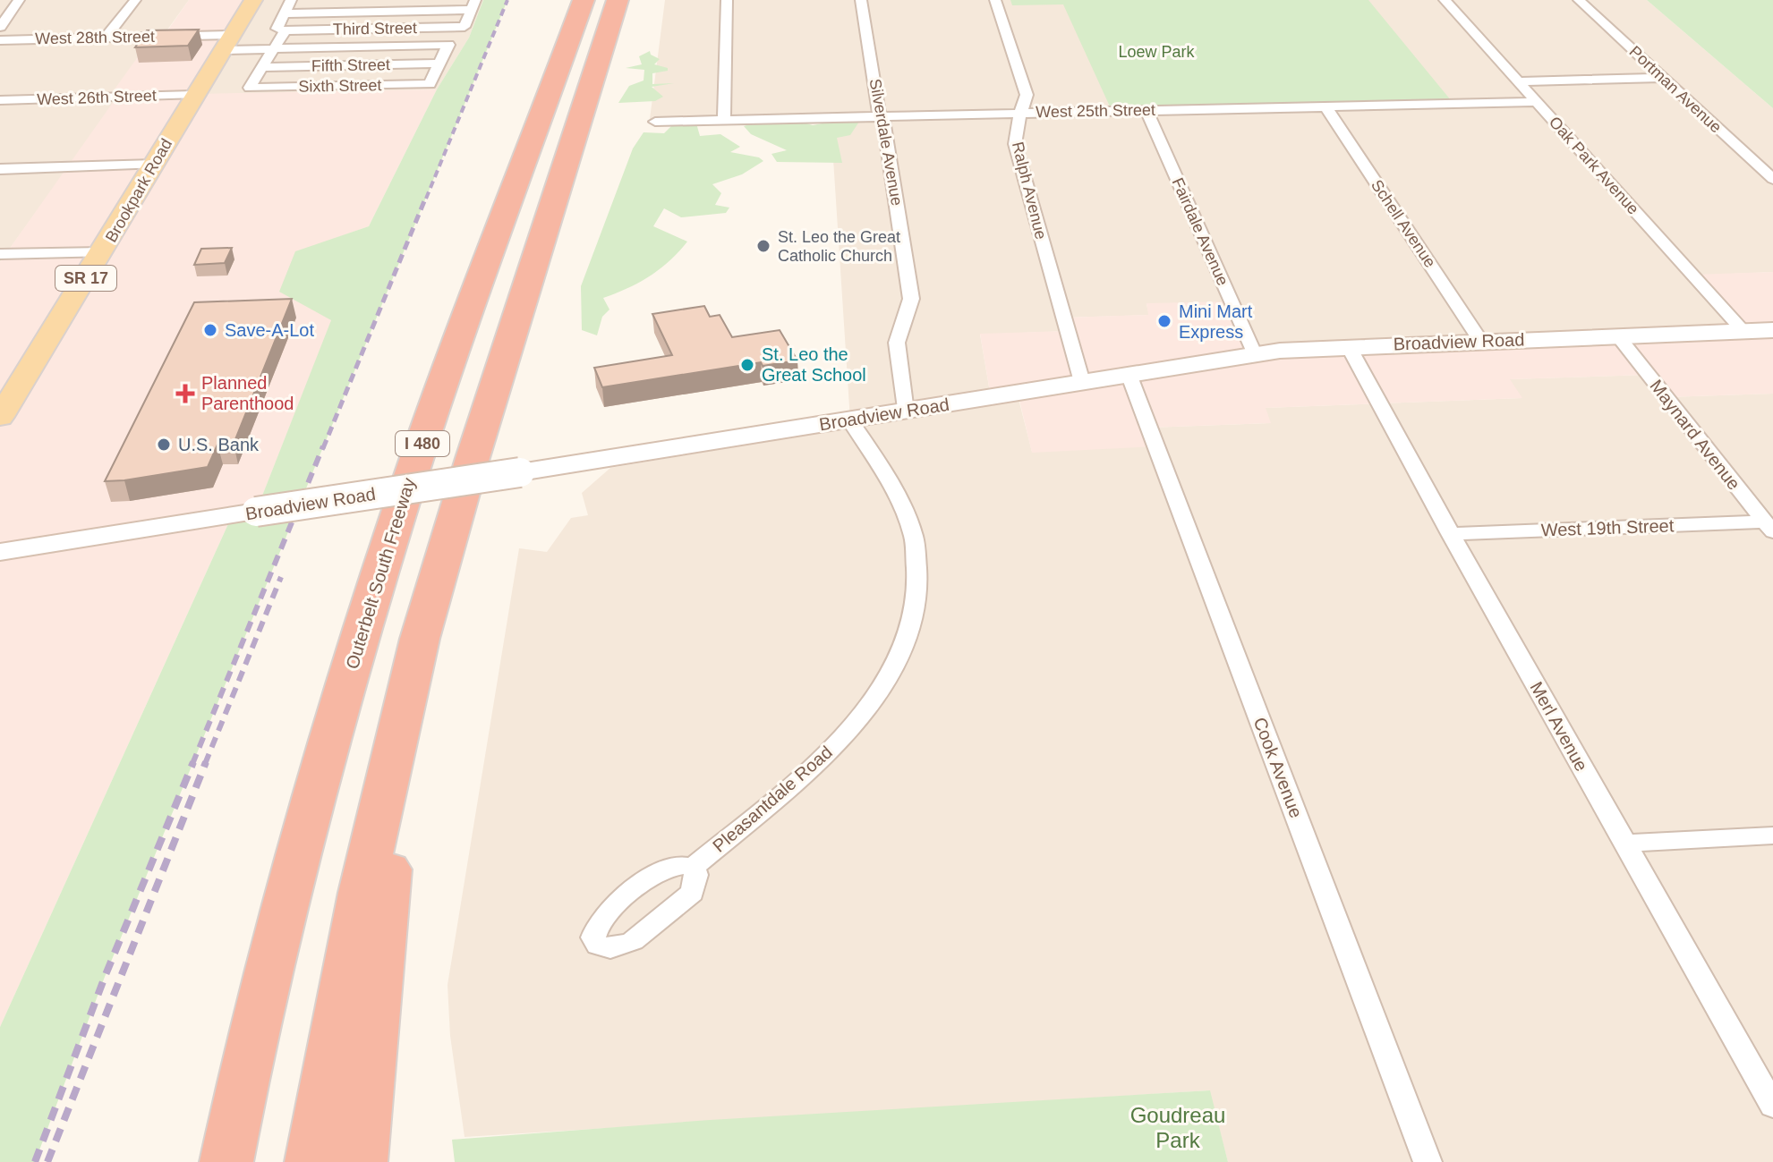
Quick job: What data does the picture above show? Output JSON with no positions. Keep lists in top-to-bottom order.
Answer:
{
  "streets": {
    "highway": ["I 480", "Outerbelt South Freeway"],
    "main road": ["Brookpark Road", "SR 17", "Broadview Road"],
    "street": [
      "Third Street",
      "West 28th Street",
      "Fifth Street",
      "Sixth Street",
      "Portman Avenue",
      "West 26th Street",
      "West 25th Street",
      "Silverdale Avenue",
      "Oak Park Avenue",
      "Ralph Avenue",
      "Schell Avenue",
      "Fairdale Avenue",
      "Maynard Avenue",
      "West 19th Street",
      "Merl Avenue",
      "Cook Avenue",
      "Pleasantdale Road"
    ]
  },
  "crossings": [
    ["West 28th Street", "Fifth Street"],
    ["West 28th Street", "Sixth Street"],
    ["West 28th Street", "Brookpark Road"],
    ["Fifth Street", "Sixth Street"],
    ["West 26th Street", "Brookpark Road"],
    ["West 25th Street", "Silverdale Avenue"],
    ["West 25th Street", "Oak Park Avenue"],
    ["West 25th Street", "Ralph Avenue"],
    ["West 25th Street", "Schell Avenue"],
    ["West 25th Street", "Fairdale Avenue"],
    ["Silverdale Avenue", "Broadview Road"],
    ["Oak Park Avenue", "Broadview Road"],
    ["Ralph Avenue", "Broadview Road"],
    ["Schell Avenue", "Broadview Road"],
    ["Fairdale Avenue", "Broadview Road"],
    ["Broadview Road", "Maynard Avenue"],
    ["Broadview Road", "Merl Avenue"],
    ["Broadview Road", "Cook Avenue"],
    ["Broadview Road", "Pleasantdale Road"],
    ["Maynard Avenue", "West 19th Street"],
    ["West 19th Street", "Merl Avenue"]
  ],
  "parks": ["Loew Park", "Goudreau Park"],
  "places": {
    "other": [
      "St. Leo the Great Catholic Church",
      "Mini Mart Express",
      "Save-A-Lot",
      "St. Leo the Great School",
      "U.S. Bank"
    ],
    "health": ["Planned Parenthood"]
  }
}
